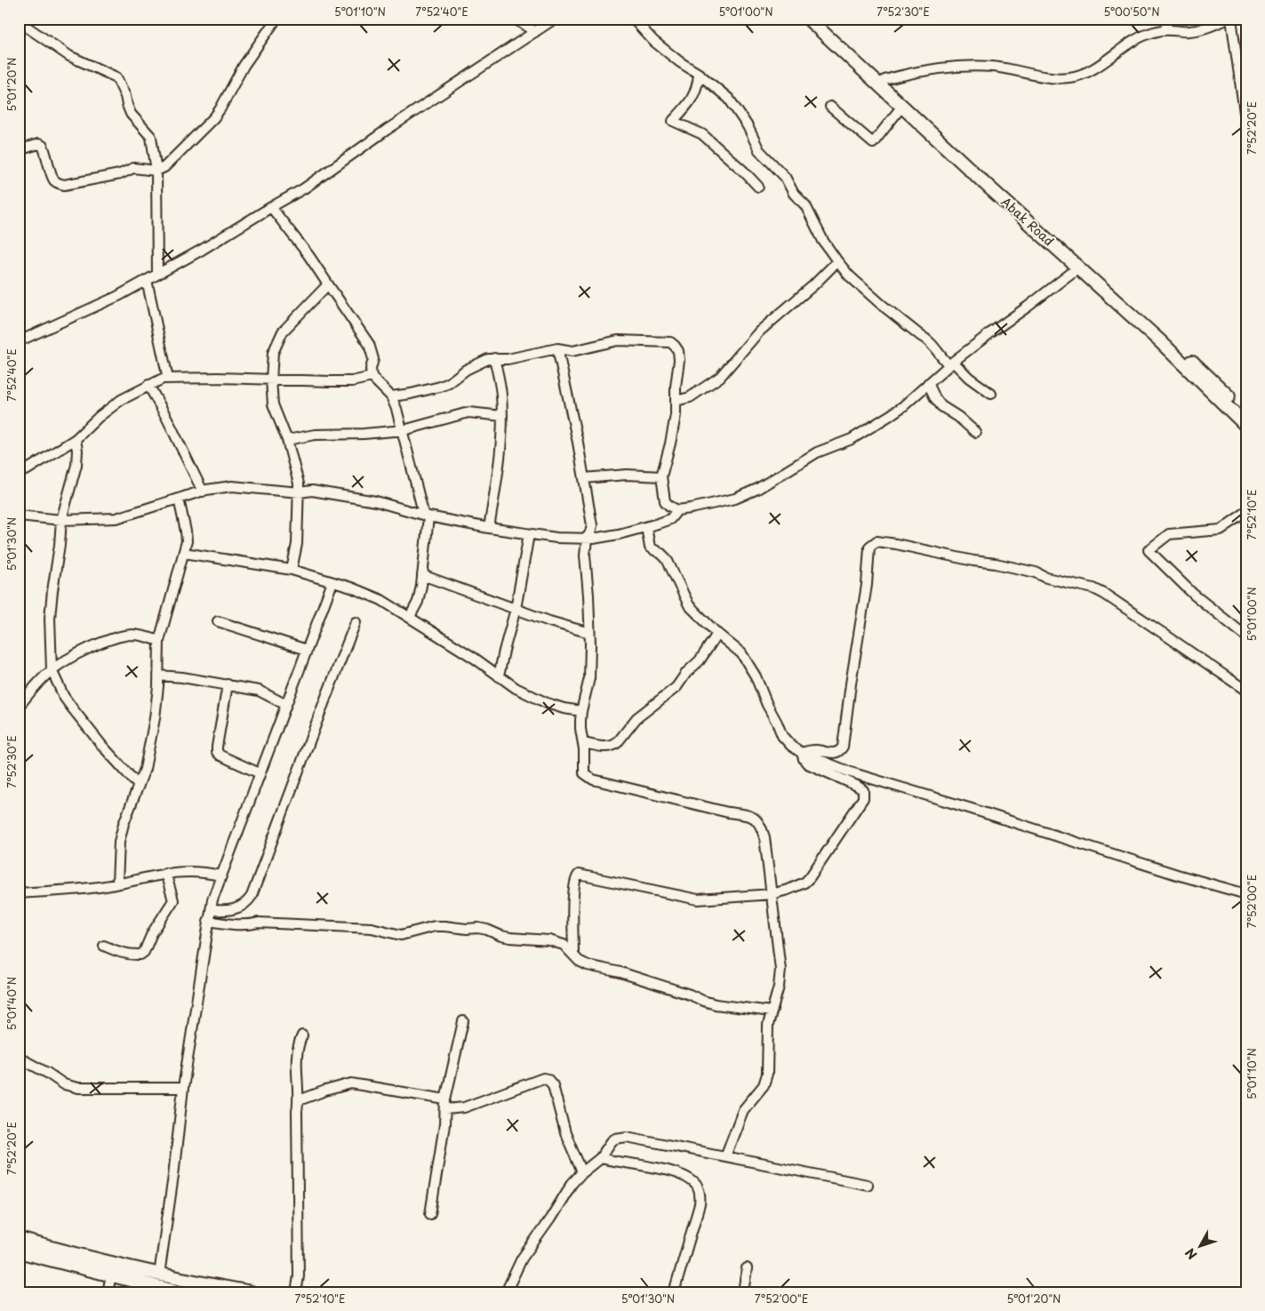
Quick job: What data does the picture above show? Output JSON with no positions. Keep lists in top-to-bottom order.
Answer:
{
  "streets": {
    "highway": ["Abak Road"]
  },
  "north": "bottom left",
  "coordinates": [
    "5°01'10\"N",
    "7°52'40\"E",
    "5°01'00\"N",
    "7°52'30\"E",
    "5°00'50\"N",
    "5°01'20\"N",
    "7°52'20\"E",
    "7°52'10\"E",
    "5°01'30\"N",
    "7°52'00\"E",
    "5°01'40\"N"
  ]
}
